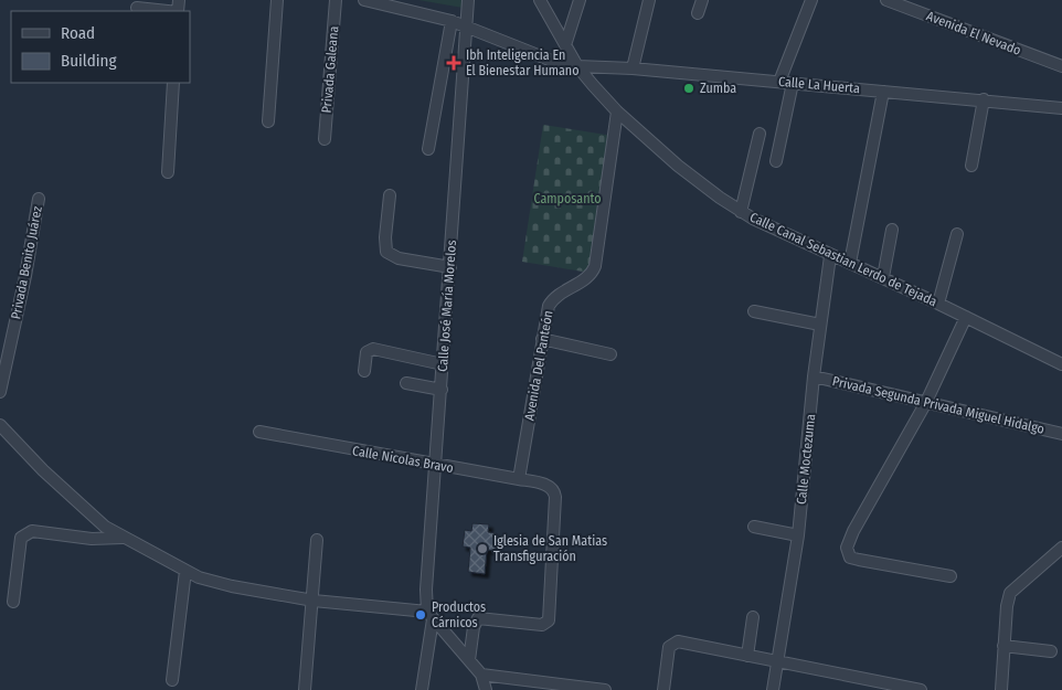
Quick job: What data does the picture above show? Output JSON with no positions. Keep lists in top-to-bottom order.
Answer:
{
  "streets": {
    "street": [
      "Avenida El Nevado",
      "Privada Galeana",
      "Calle La Huerta",
      "Calle Canal Sebastian Lerdo de Tejada",
      "Privada Benito Juárez",
      "Calle José María Morelos",
      "Avenida Del Panteón",
      "Privada Segunda Privada Miguel Hidalgo",
      "Calle Nicolas Bravo",
      "Calle Moctezuma"
    ]
  },
  "crossings": [
    ["Calle La Huerta", "Calle Canal Sebastian Lerdo de Tejada"],
    ["Calle La Huerta", "Calle José María Morelos"],
    ["Calle Canal Sebastian Lerdo de Tejada", "Avenida Del Panteón"],
    ["Calle Canal Sebastian Lerdo de Tejada", "Calle Moctezuma"],
    ["Calle José María Morelos", "Calle Nicolas Bravo"],
    ["Avenida Del Panteón", "Calle Nicolas Bravo"],
    ["Privada Segunda Privada Miguel Hidalgo", "Calle Moctezuma"]
  ],
  "parks": ["Camposanto"],
  "places": {
    "health": ["Ibh Inteligencia En El Bienestar Humano"],
    "other": ["Zumba", "Iglesia de San Matias Transfiguración", "Productos Cárnicos"]
  },
  "legend": ["Road", "Building"]
}
